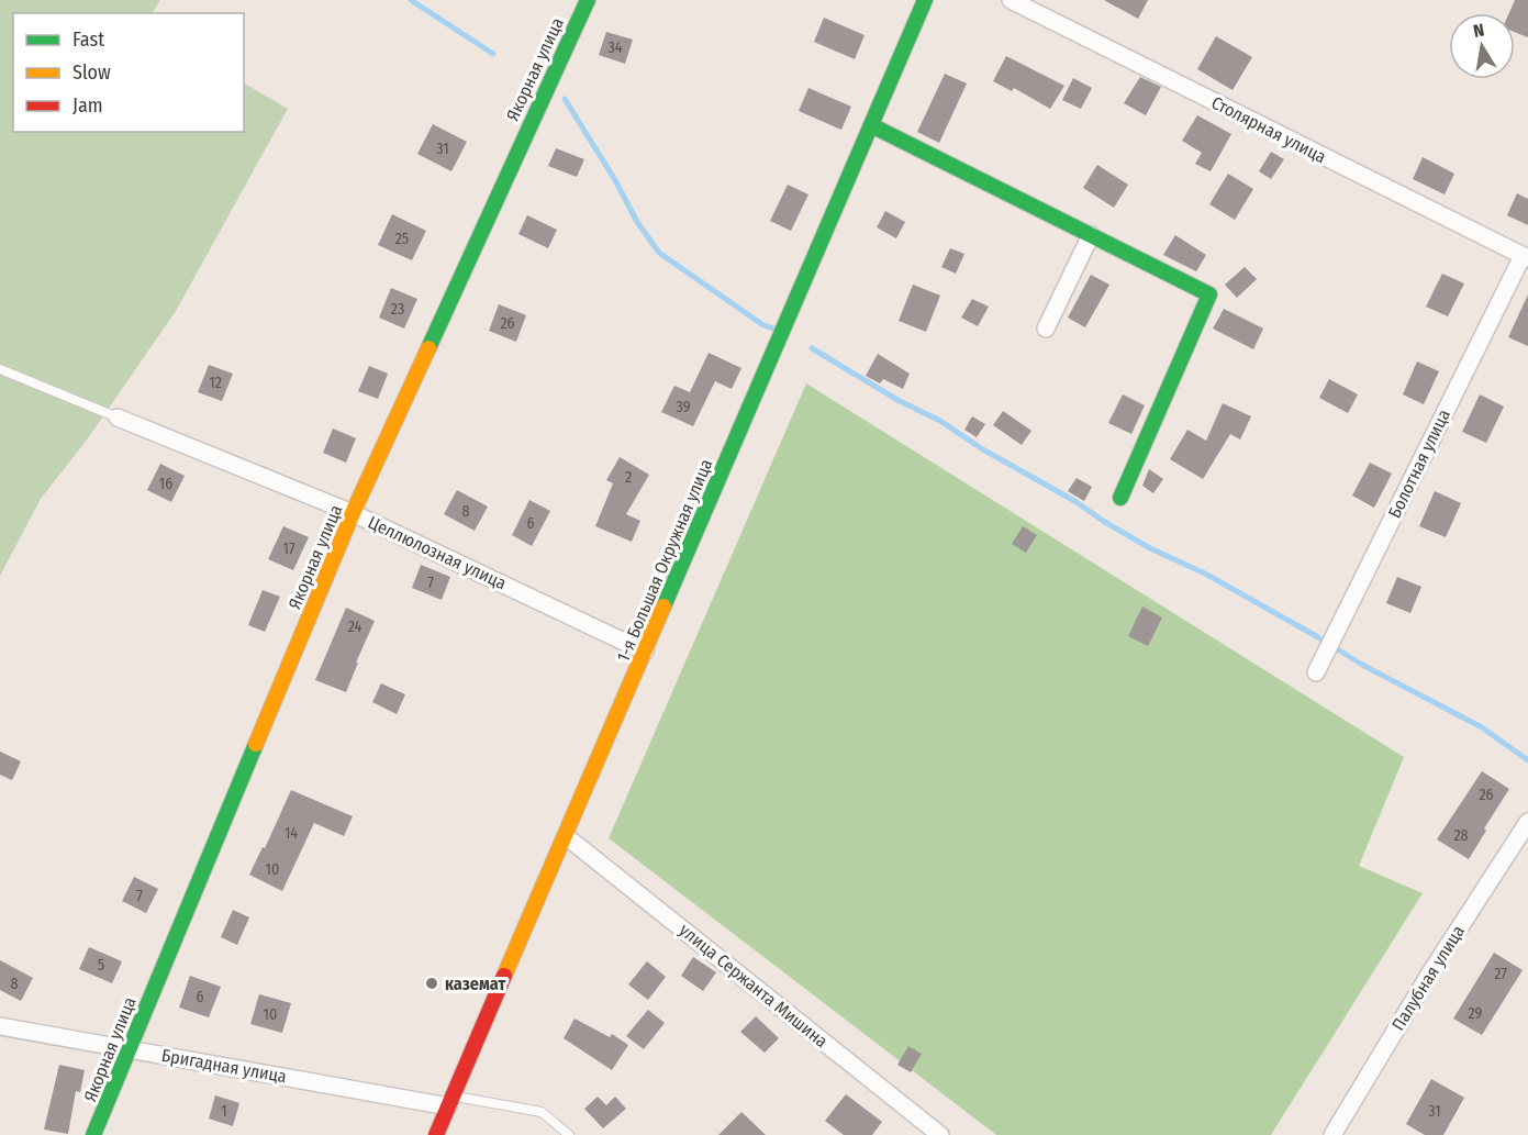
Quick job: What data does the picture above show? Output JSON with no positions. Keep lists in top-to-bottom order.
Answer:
{
  "streets": {
    "street": [
      "Якорная улица",
      "Столярная улица",
      "Болотная улица",
      "Целлюлозная улица",
      "1-я Большая Окружная улица",
      "Палубная улица",
      "улица Сержанта Мишина",
      "Бригадная улица"
    ]
  },
  "crossings": [
    ["Якорная улица", "Целлюлозная улица"],
    ["Якорная улица", "Бригадная улица"],
    ["Столярная улица", "Болотная улица"],
    ["Целлюлозная улица", "1-я Большая Окружная улица"],
    ["1-я Большая Окружная улица", "улица Сержанта Мишина"],
    ["1-я Большая Окружная улица", "Бригадная улица"]
  ],
  "places": ["каземат"],
  "house_numbers": [
    "34",
    "31",
    "25",
    "23",
    "26",
    "12",
    "39",
    "2",
    "16",
    "8",
    "6",
    "17",
    "7",
    "24",
    "26",
    "14",
    "28",
    "10",
    "7",
    "5",
    "27",
    "8",
    "6",
    "29",
    "10",
    "1",
    "31"
  ],
  "legend": ["Fast", "Slow", "Jam"],
  "north": "top"
}
